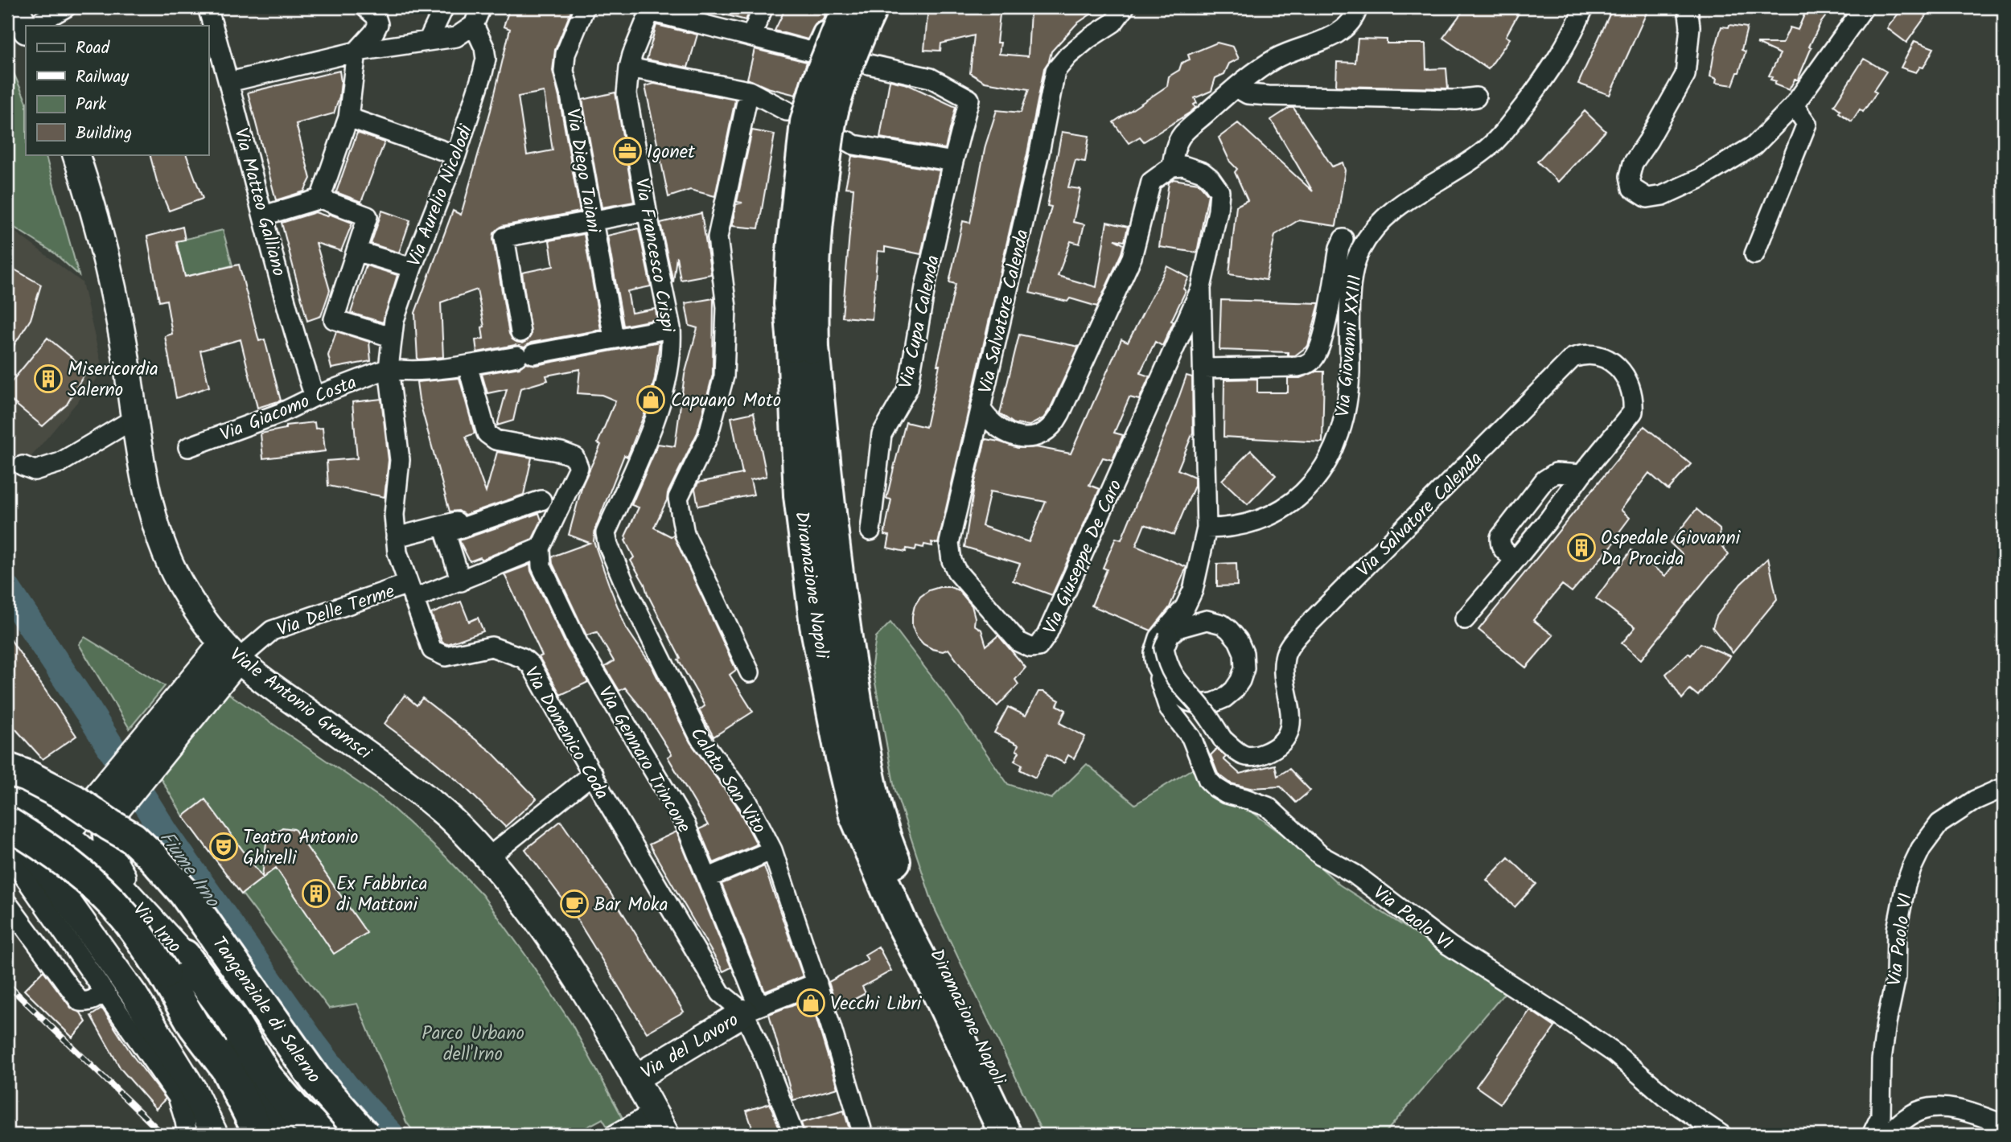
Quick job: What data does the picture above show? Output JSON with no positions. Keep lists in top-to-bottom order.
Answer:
{
  "streets": {
    "highway": ["Diramazione Napoli", "Tangenziale di Salerno"],
    "main road": ["Viale Antonio Gramsci", "Via Irno", "Via del Lavoro"],
    "street": [
      "Via Diego Taiani",
      "Via Aurelio Nicolodi",
      "Via Matteo Galliano",
      "Via Francesco Crispi",
      "Via Salvatore Calenda",
      "Via Cupa Calenda",
      "Via Giovanni XXIII",
      "Via Giacomo Costa",
      "Via Giuseppe De Caro",
      "Via Delle Terme",
      "Via Domenico Coda",
      "Via Gennaro Trincone",
      "Calata San Vito",
      "Via Paolo VI"
    ]
  },
  "crossings": [
    ["Via Aurelio Nicolodi", "Via Giacomo Costa"],
    ["Via Aurelio Nicolodi", "Via Domenico Coda"],
    ["Via Matteo Galliano", "Via Giacomo Costa"],
    ["Via Francesco Crispi", "Calata San Vito"],
    ["Via Salvatore Calenda", "Via Giuseppe De Caro"],
    ["Via Salvatore Calenda", "Via Paolo VI"],
    ["Via Giacomo Costa", "Via Domenico Coda"],
    ["Via Delle Terme", "Viale Antonio Gramsci"],
    ["Via Delle Terme", "Via Domenico Coda"],
    ["Via Delle Terme", "Via Gennaro Trincone"],
    ["Viale Antonio Gramsci", "Via del Lavoro"],
    ["Via Domenico Coda", "Via Gennaro Trincone"],
    ["Via Domenico Coda", "Via del Lavoro"],
    ["Via Gennaro Trincone", "Via del Lavoro"]
  ],
  "water": ["Fiume Irno"],
  "parks": ["Parco Urbano dell'Irno"],
  "places": {
    "office": ["Igonet"],
    "building": ["Misericordia Salerno", "Ospedale Giovanni Da Procida", "Ex Fabbrica di Mattoni"],
    "shop": ["Capuano Moto", "Vecchi Libri"],
    "theatre": ["Teatro Antonio Ghirelli"],
    "cafe": ["Bar Moka"]
  },
  "legend": [
    "Road",
    "Railway",
    "Park",
    "Building"
  ]
}
